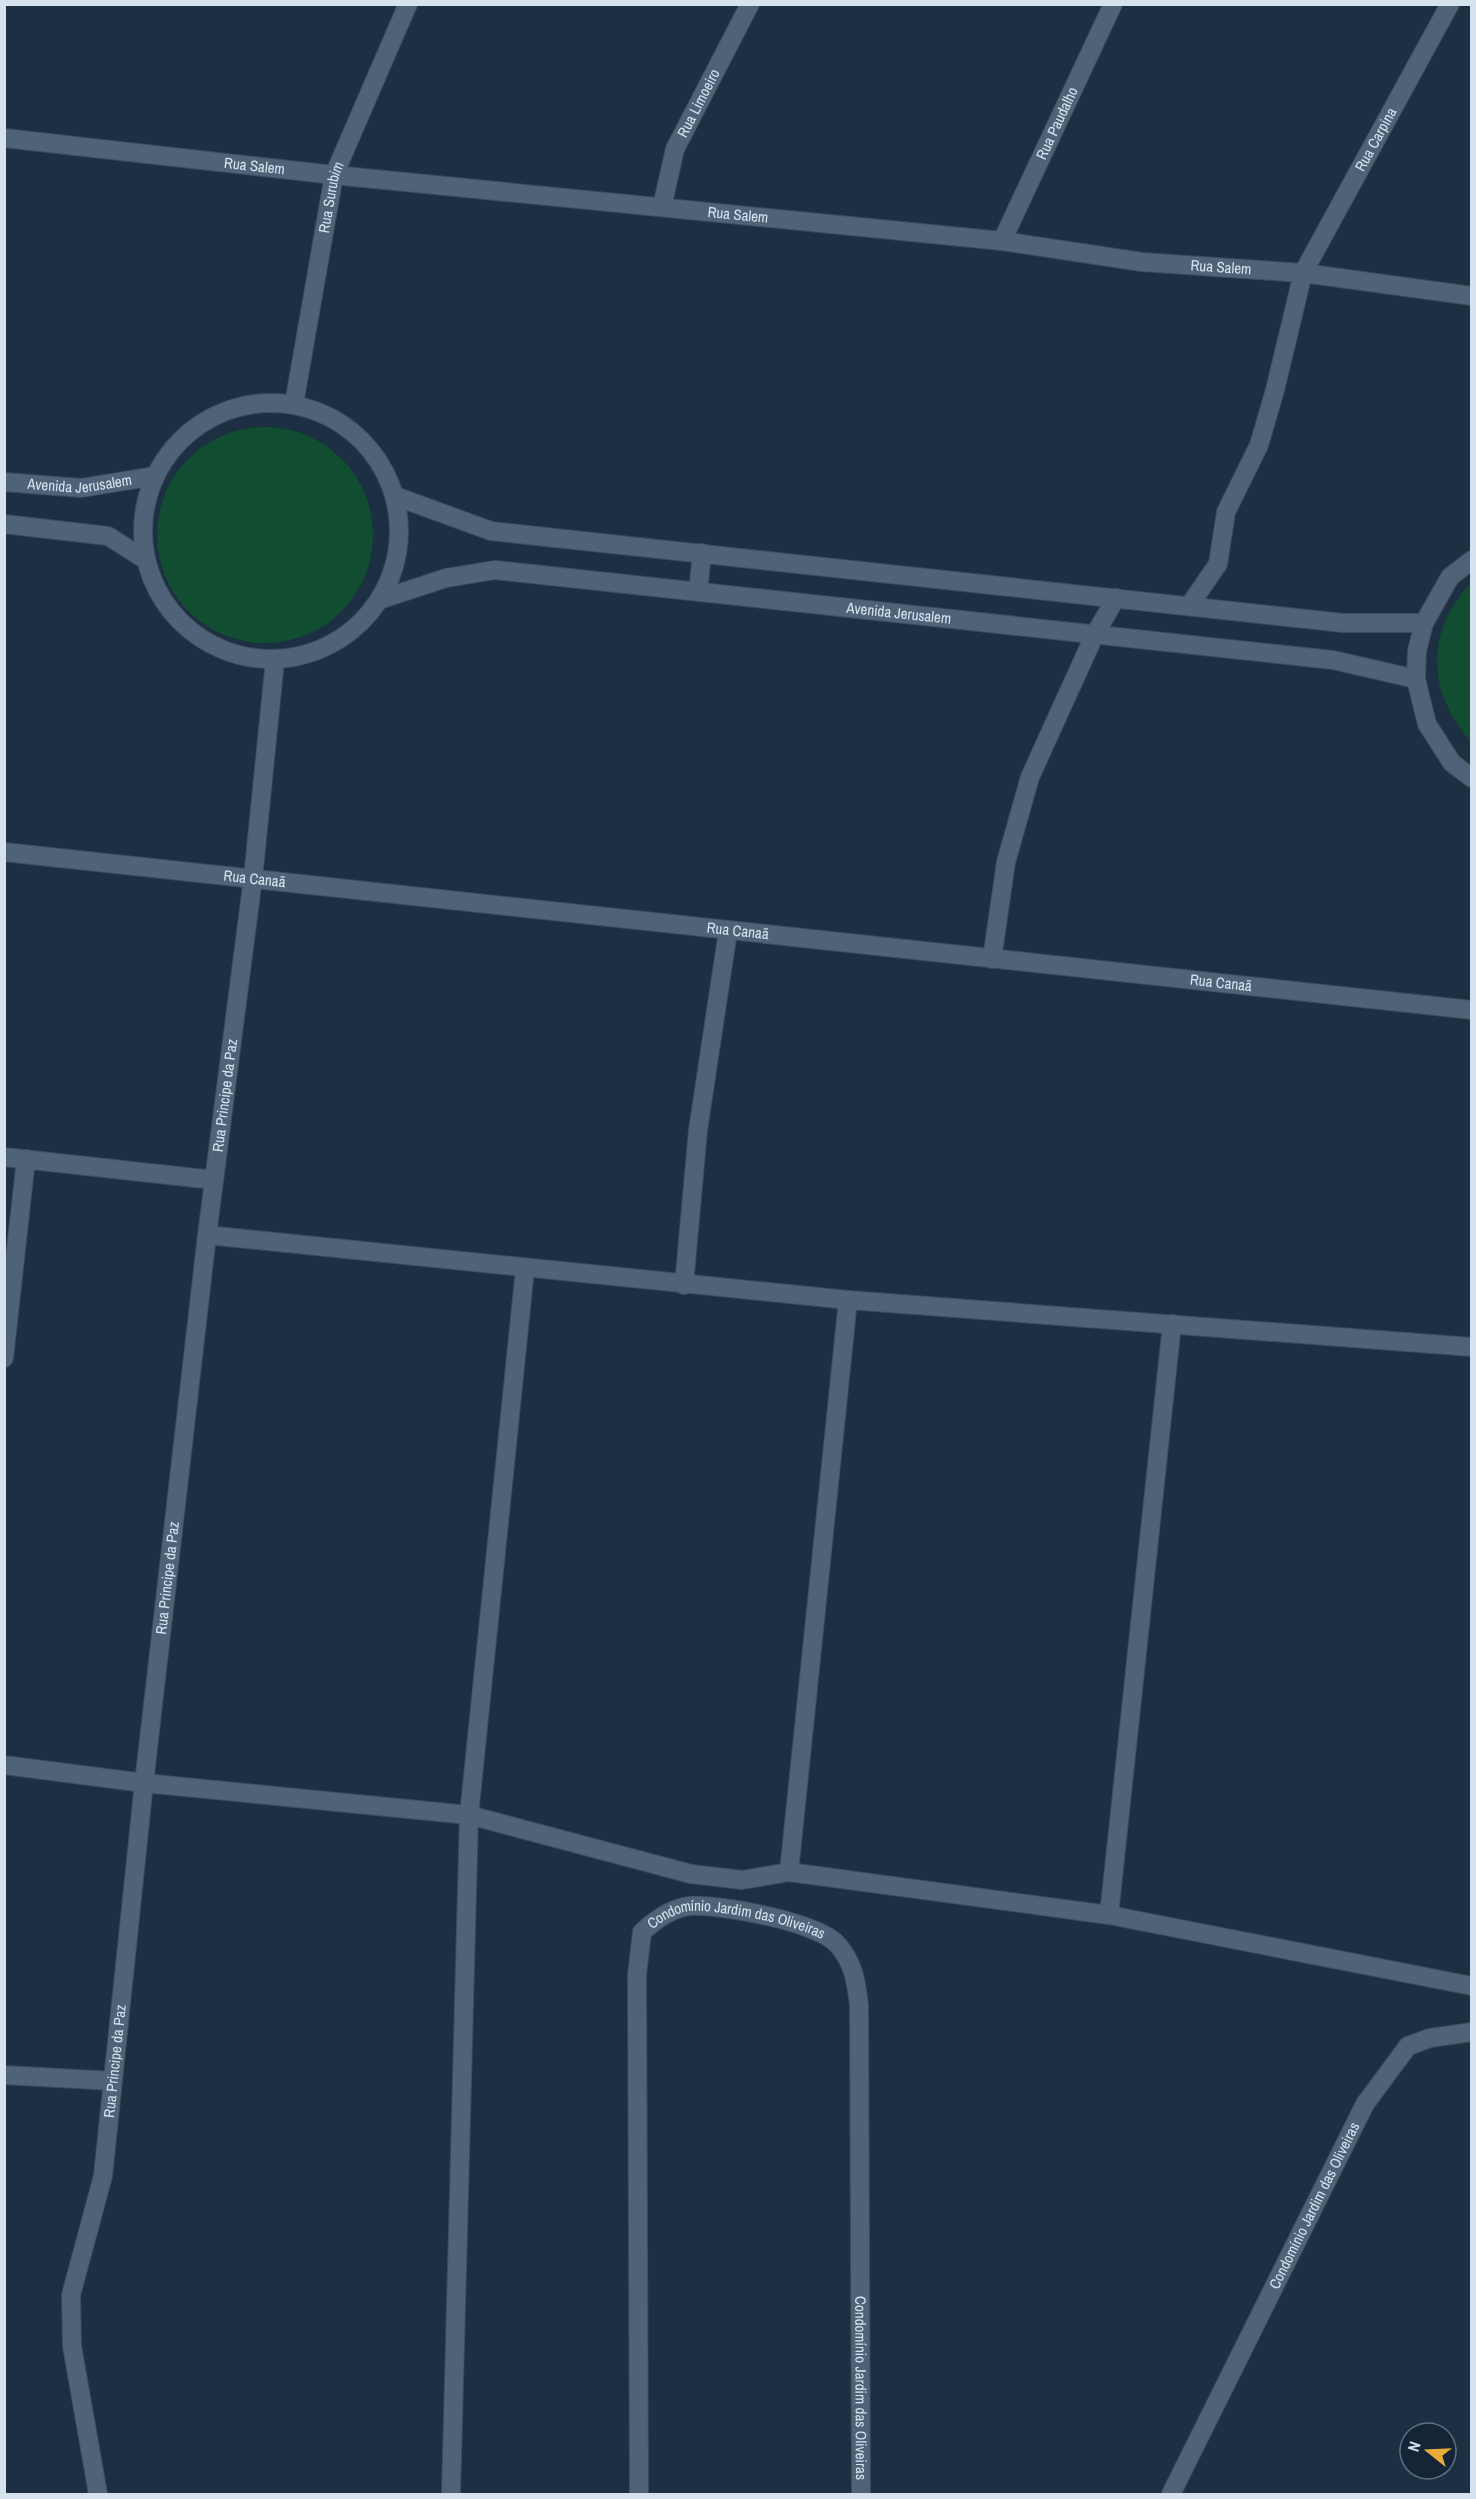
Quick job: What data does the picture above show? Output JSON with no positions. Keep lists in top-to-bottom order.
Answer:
{
  "streets": {
    "street": [
      "Rua Limoeiro",
      "Rua Paudalho",
      "Rua Carpina",
      "Rua Salem",
      "Rua Surubim",
      "Avenida Jerusalem",
      "Rua Canaã",
      "Rua Principe da Paz",
      "Condomínio Jardim das Oliveiras"
    ]
  },
  "crossings": [
    ["Rua Limoeiro", "Rua Salem"],
    ["Rua Paudalho", "Rua Salem"],
    ["Rua Carpina", "Rua Salem"],
    ["Rua Salem", "Rua Surubim"],
    ["Rua Surubim", "Avenida Jerusalem"],
    ["Avenida Jerusalem", "Rua Principe da Paz"],
    ["Rua Canaã", "Rua Principe da Paz"]
  ],
  "north": "left"
}
